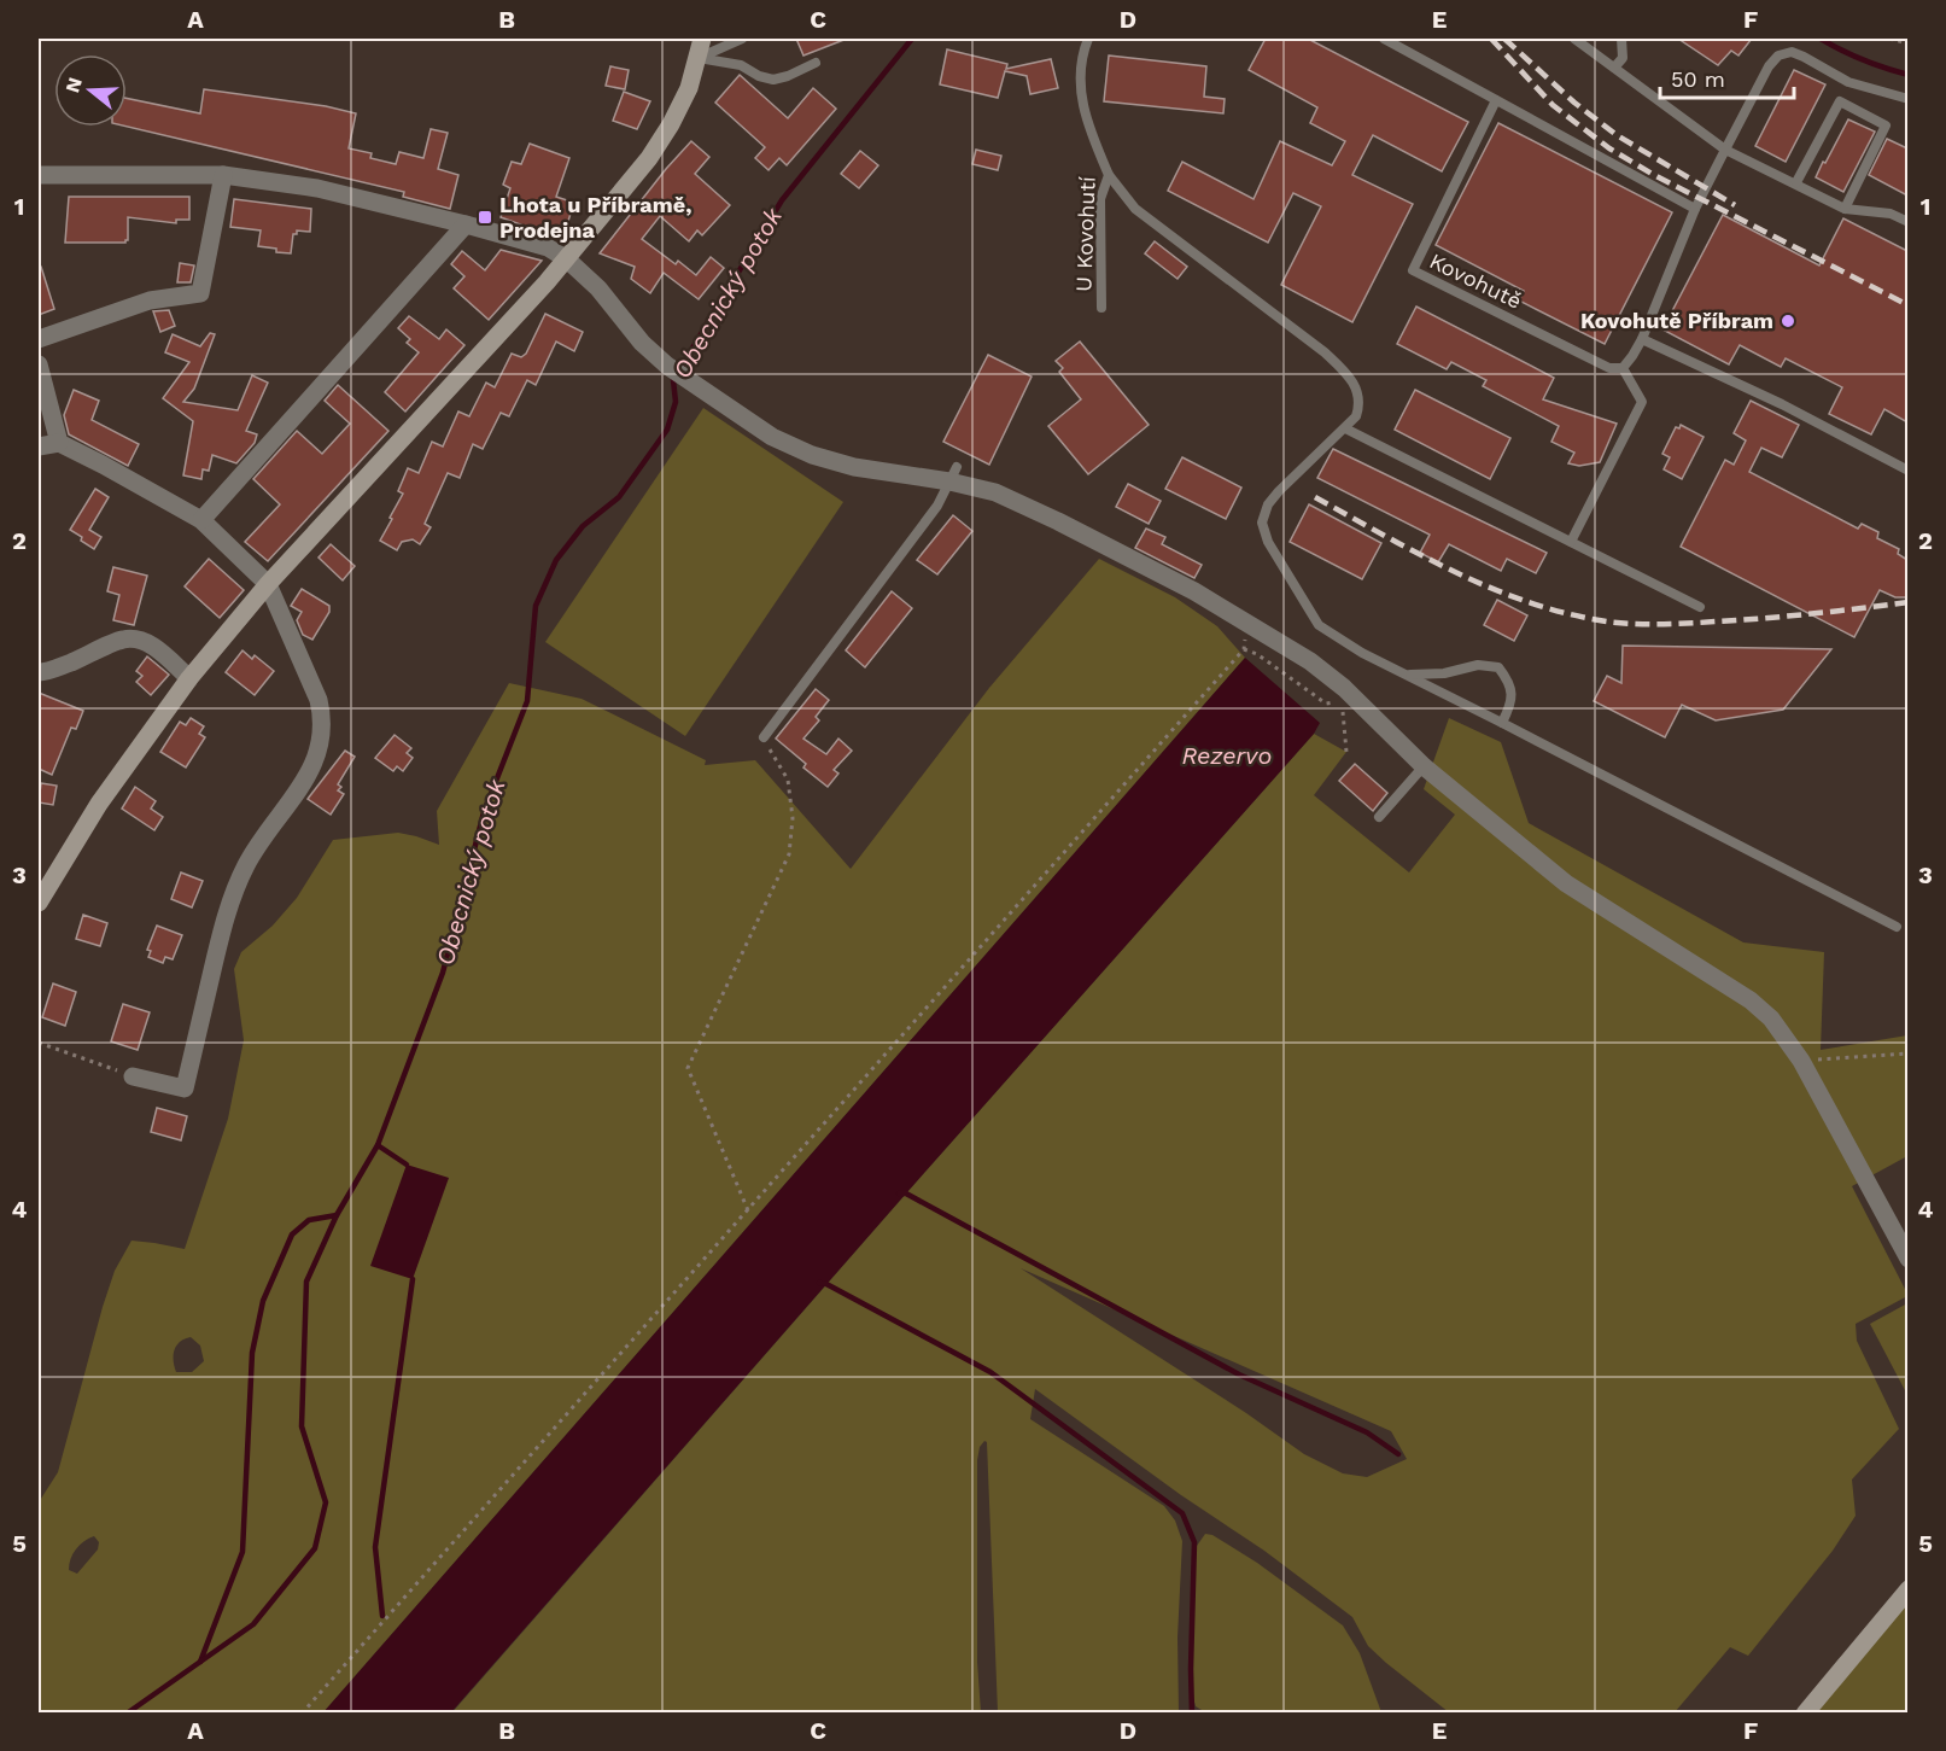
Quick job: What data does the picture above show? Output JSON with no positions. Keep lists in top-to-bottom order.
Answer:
{
  "streets": {
    "lane": ["U Kovohutí", "Kovohutě"]
  },
  "water": ["Obecnický potok", "Rezervo"],
  "places": {
    "transit": ["Lhota u Příbramě, Prodejna"],
    "other": ["Kovohutě Příbram"]
  },
  "scale_bar": "50 m",
  "north": "left",
  "grid": {
    "columns": [
      "A",
      "B",
      "C",
      "D",
      "E",
      "F"
    ],
    "rows": [
      "1",
      "2",
      "3",
      "4",
      "5"
    ]
  }
}
